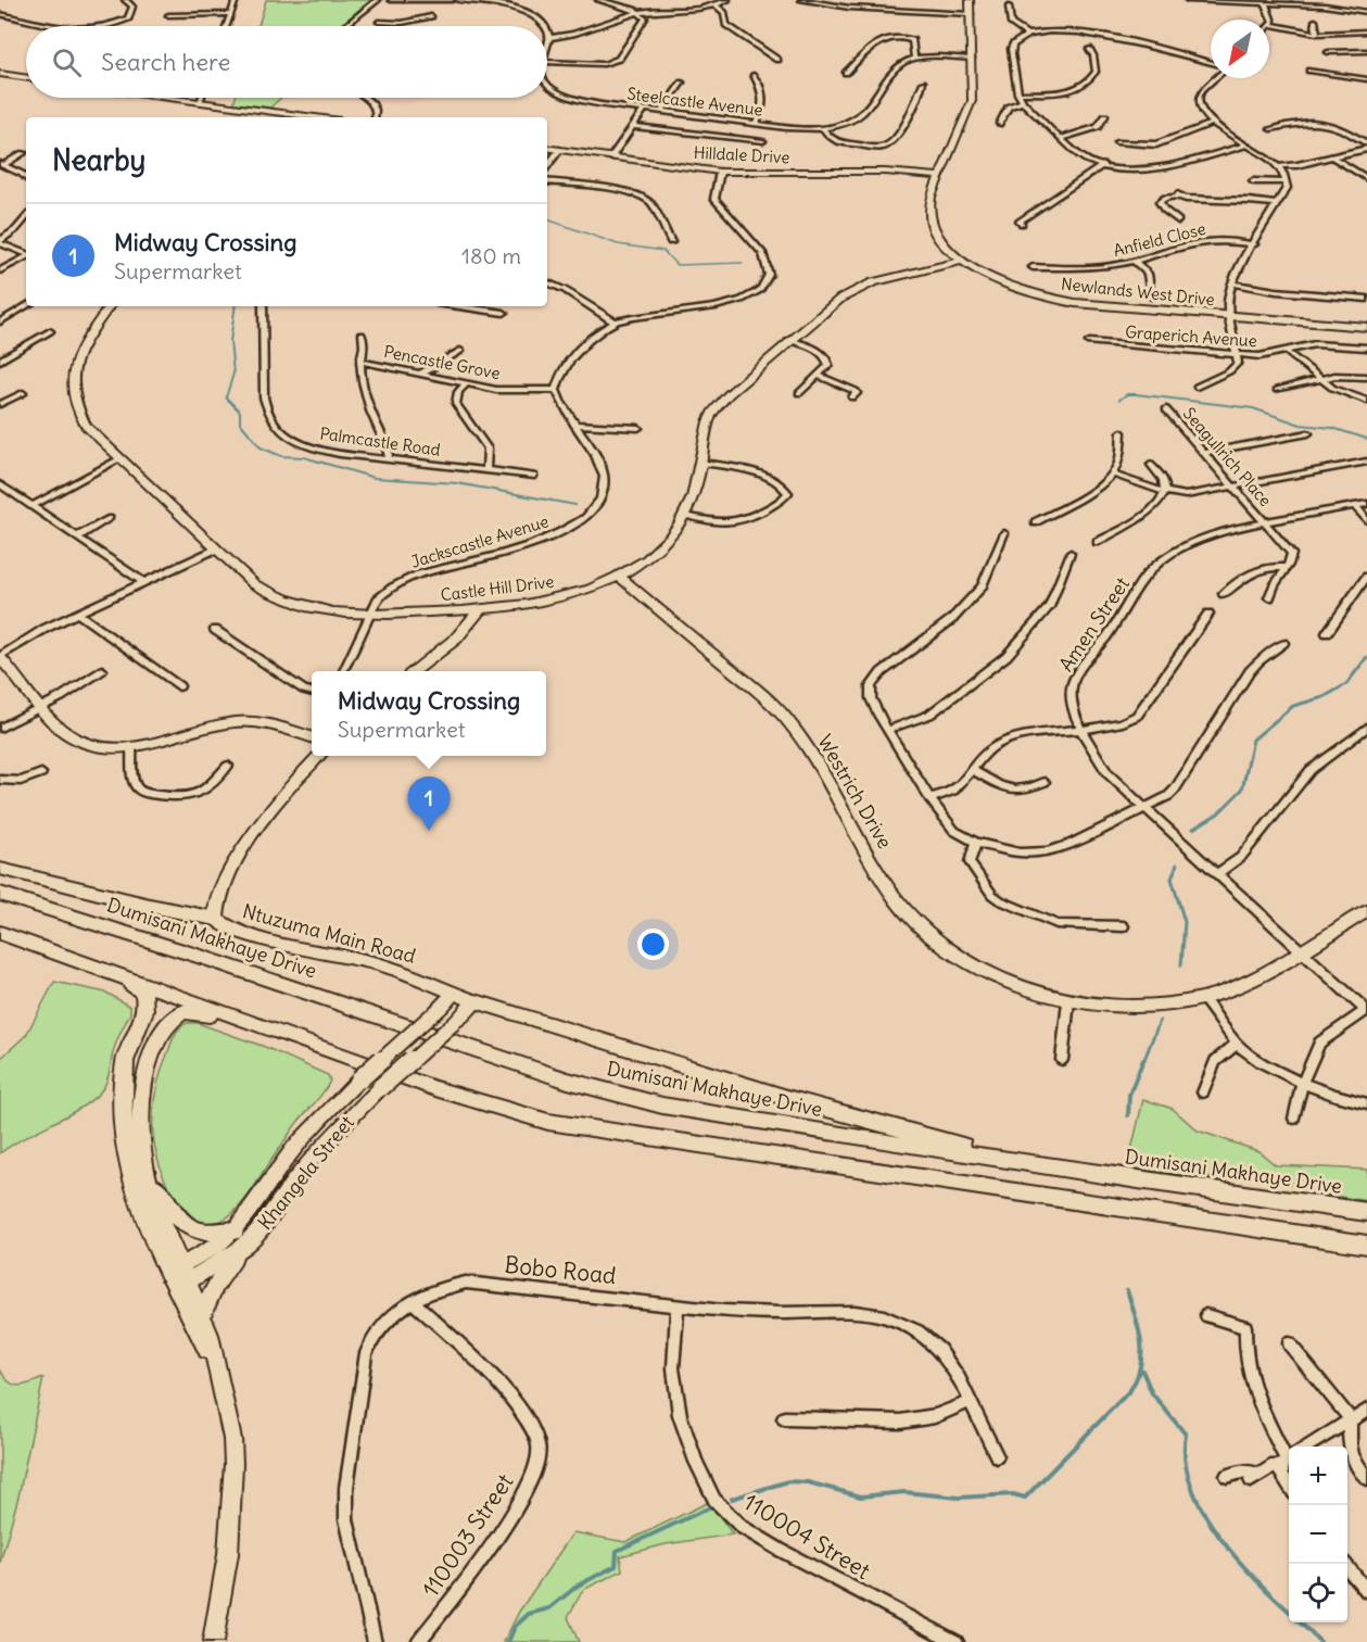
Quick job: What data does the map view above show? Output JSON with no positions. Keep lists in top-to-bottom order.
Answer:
{
  "streets": {
    "main road": ["Dumisani Makhaye Drive"],
    "street": [
      "Steelcastle Avenue",
      "Hilldale Drive",
      "Anfield Close",
      "Newlands West Drive",
      "Graperich Avenue",
      "Pencastle Grove",
      "Palmcastle Road",
      "Seagullrich Place",
      "Jackscastle Avenue",
      "Castle Hill Drive",
      "Amen Street",
      "Westrich Drive",
      "Ntuzuma Main Road",
      "Khangela Street",
      "Bobo Road",
      "110003 Street",
      "110004 Street"
    ]
  },
  "crossings": [
    ["Hilldale Drive", "Newlands West Drive"],
    ["Newlands West Drive", "Castle Hill Drive"],
    ["Pencastle Grove", "Jackscastle Avenue"],
    ["Seagullrich Place", "Amen Street"],
    ["Jackscastle Avenue", "Castle Hill Drive"],
    ["Castle Hill Drive", "Westrich Drive"],
    ["Amen Street", "Westrich Drive"],
    ["Ntuzuma Main Road", "Khangela Street"],
    ["Bobo Road", "110003 Street"],
    ["Bobo Road", "110004 Street"]
  ],
  "north": "bottom left",
  "page": {
    "search": "Search here",
    "heading": "Nearby",
    "list": [
      {
        "mark": "1",
        "name": "Midway Crossing",
        "note": "Supermarket",
        "value": "180 m"
      }
    ],
    "popup": ["Midway Crossing", "Supermarket"],
    "pins": "1",
    "map_buttons": ["+", "−"]
  }
}
